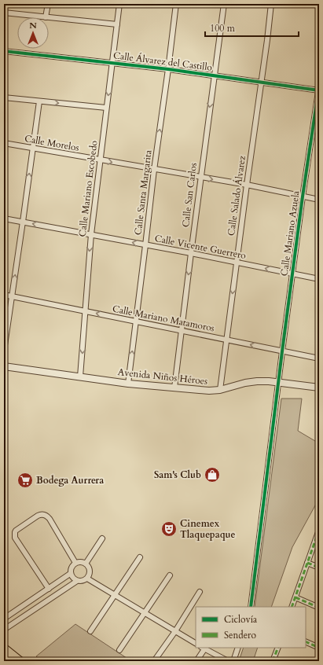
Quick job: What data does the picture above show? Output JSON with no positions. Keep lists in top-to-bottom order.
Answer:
{
  "streets": {
    "street": [
      "Calle Álvarez del Castillo",
      "Calle Morelos",
      "Calle Mariano Escobedo",
      "Calle Santa Margarita",
      "Calle San Carlos",
      "Calle Salado Álvarez",
      "Calle Mariano Azuela",
      "Calle Vicente Guerrero",
      "Calle Mariano Matamoros",
      "Avenida Niños Héroes"
    ]
  },
  "crossings": [
    ["Calle Álvarez del Castillo", "Calle Mariano Escobedo"],
    ["Calle Álvarez del Castillo", "Calle Santa Margarita"],
    ["Calle Álvarez del Castillo", "Calle San Carlos"],
    ["Calle Álvarez del Castillo", "Calle Salado Álvarez"],
    ["Calle Álvarez del Castillo", "Calle Mariano Azuela"],
    ["Calle Morelos", "Calle Mariano Escobedo"],
    ["Calle Morelos", "Calle Santa Margarita"],
    ["Calle Morelos", "Calle San Carlos"],
    ["Calle Morelos", "Calle Salado Álvarez"],
    ["Calle Morelos", "Calle Mariano Azuela"],
    ["Calle Mariano Escobedo", "Calle Vicente Guerrero"],
    ["Calle Mariano Escobedo", "Calle Mariano Matamoros"],
    ["Calle Mariano Escobedo", "Avenida Niños Héroes"],
    ["Calle Santa Margarita", "Calle Vicente Guerrero"],
    ["Calle Santa Margarita", "Calle Mariano Matamoros"],
    ["Calle Santa Margarita", "Avenida Niños Héroes"],
    ["Calle San Carlos", "Calle Vicente Guerrero"],
    ["Calle San Carlos", "Calle Mariano Matamoros"],
    ["Calle San Carlos", "Avenida Niños Héroes"],
    ["Calle Salado Álvarez", "Calle Vicente Guerrero"],
    ["Calle Salado Álvarez", "Calle Mariano Matamoros"],
    ["Calle Salado Álvarez", "Avenida Niños Héroes"],
    ["Calle Mariano Azuela", "Calle Vicente Guerrero"],
    ["Calle Mariano Azuela", "Calle Mariano Matamoros"],
    ["Calle Mariano Azuela", "Avenida Niños Héroes"]
  ],
  "one_way": [
    "Calle Mariano Escobedo",
    "Calle Santa Margarita",
    "Calle San Carlos",
    "Calle Vicente Guerrero"
  ],
  "places": {
    "shop": ["Sam's Club"],
    "supermarket": ["Bodega Aurrera"],
    "theatre": ["Cinemex Tlaquepaque"]
  },
  "legend": ["Ciclovía", "Sendero"],
  "scale_bar": "100 m",
  "north": "top"
}
